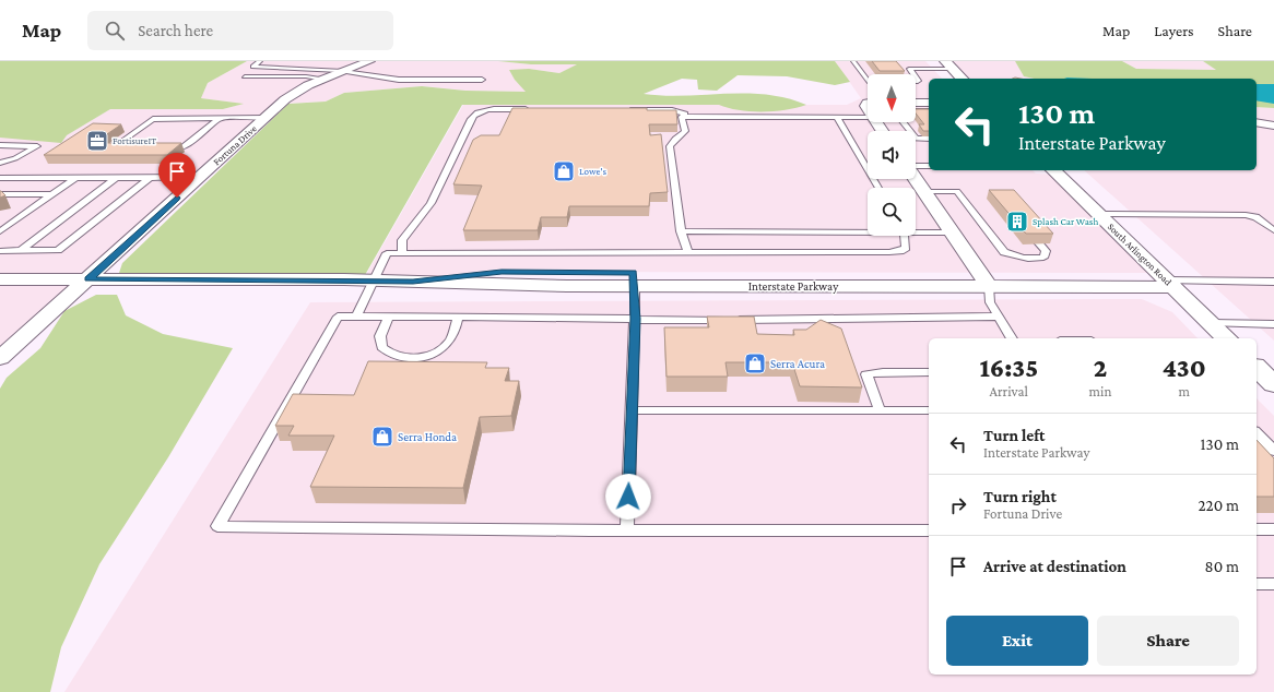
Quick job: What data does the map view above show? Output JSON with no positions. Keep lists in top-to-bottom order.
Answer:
{
  "streets": {
    "main road": ["South Arlington Road"],
    "street": ["Fortuna Drive", "Interstate Parkway"]
  },
  "crossings": [
    ["Fortuna Drive", "Interstate Parkway"],
    ["South Arlington Road", "Interstate Parkway"]
  ],
  "places": {
    "office": ["FortisureIT"],
    "shop": ["Lowe's", "Serra Acura", "Serra Honda"],
    "building": ["Splash Car Wash"]
  },
  "north": "bottom",
  "page": {
    "header": "Map",
    "search": "Search here",
    "nav": ["Map", "Layers", "Share"],
    "turn": ["130 m", "Interstate Parkway"],
    "eta": [
      "16:35",
      "Arrival",
      "2",
      "min",
      "430",
      "m"
    ],
    "list": [
      {
        "name": "Turn left",
        "note": "Interstate Parkway",
        "value": "130 m"
      },
      {
        "name": "Turn right",
        "note": "Fortuna Drive",
        "value": "220 m"
      },
      {
        "name": "Arrive at destination",
        "value": "80 m"
      }
    ],
    "buttons": ["Exit", "Share"]
  }
}
